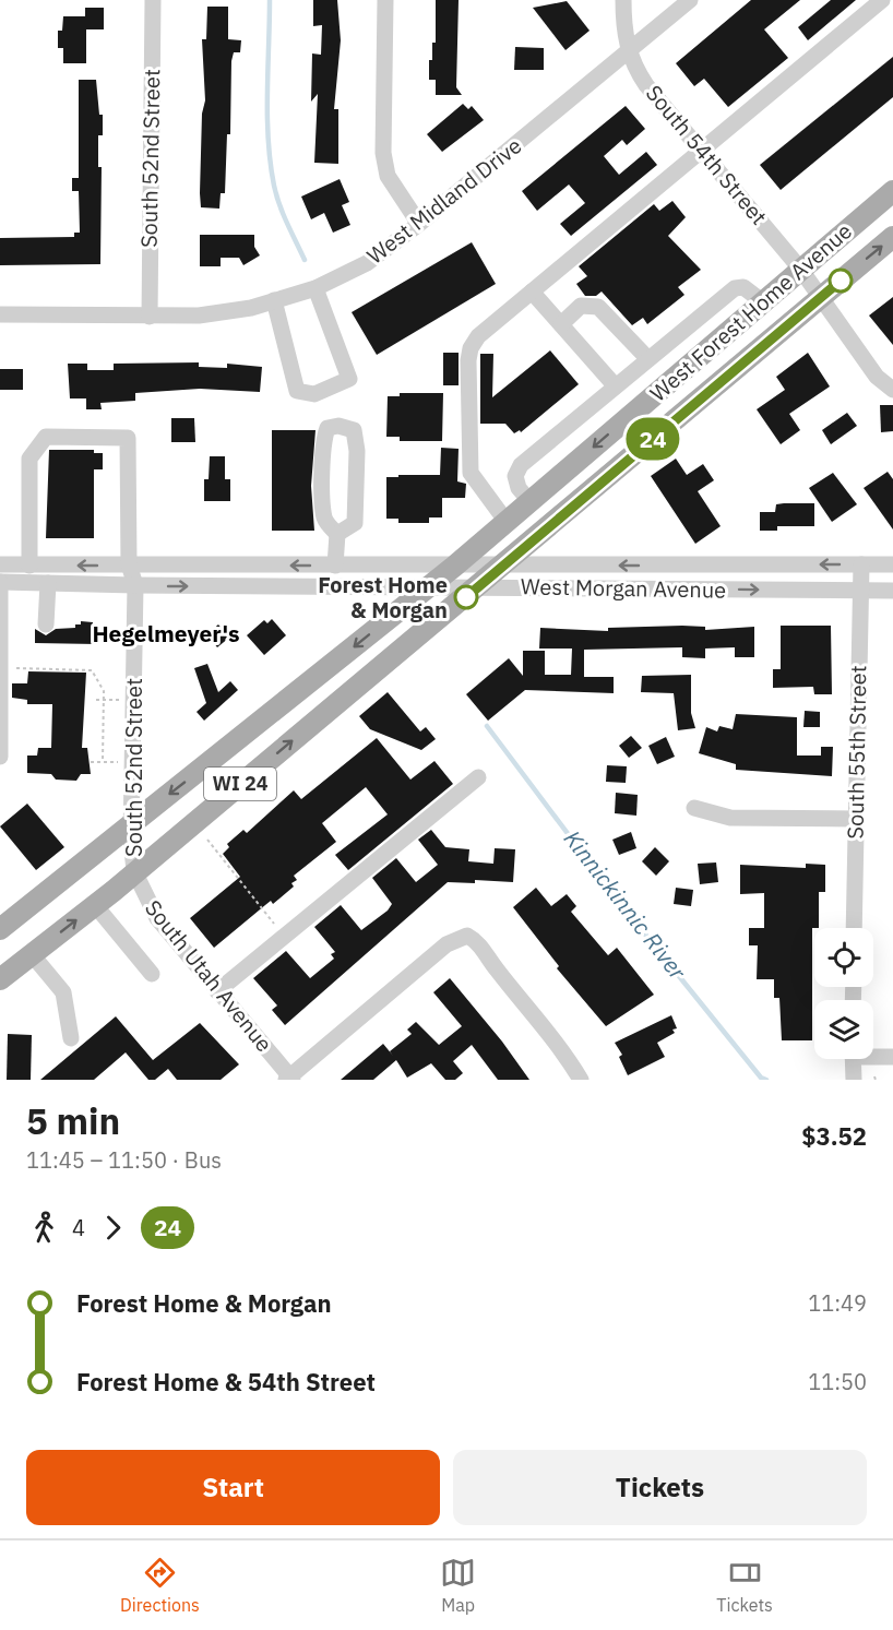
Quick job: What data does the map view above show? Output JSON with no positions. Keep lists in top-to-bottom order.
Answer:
{
  "streets": {
    "main road": ["West Forest Home Avenue", "WI 24"],
    "street": [
      "South 54th Street",
      "South 52nd Street",
      "West Midland Drive",
      "West Morgan Avenue",
      "South 55th Street",
      "South Utah Avenue"
    ]
  },
  "crossings": [
    ["South 54th Street", "West Midland Drive"],
    ["South 54th Street", "West Forest Home Avenue"],
    ["South 52nd Street", "West Midland Drive"],
    ["South 52nd Street", "West Forest Home Avenue"],
    ["South 52nd Street", "West Morgan Avenue"],
    ["South 52nd Street", "South Utah Avenue"],
    ["West Forest Home Avenue", "West Morgan Avenue"],
    ["West Forest Home Avenue", "South Utah Avenue"],
    ["West Morgan Avenue", "South 55th Street"]
  ],
  "districts": ["Hegelmeyer's"],
  "water": ["Kinnickinnic River"],
  "places": ["Forest Home & Morgan"],
  "lines": ["bus line 24"],
  "page": {
    "on_map": "24",
    "heading": ["5 min", "11:45 – 11:50 · Bus", "$3.52"],
    "legs": ["4", "24"],
    "list": [
      {
        "name": "Forest Home & Morgan",
        "value": "11:49"
      },
      {
        "name": "Forest Home & 54th Street",
        "value": "11:50"
      }
    ],
    "buttons": ["Start", "Tickets"],
    "tabs": ["Directions", "Map", "Tickets"]
  }
}
